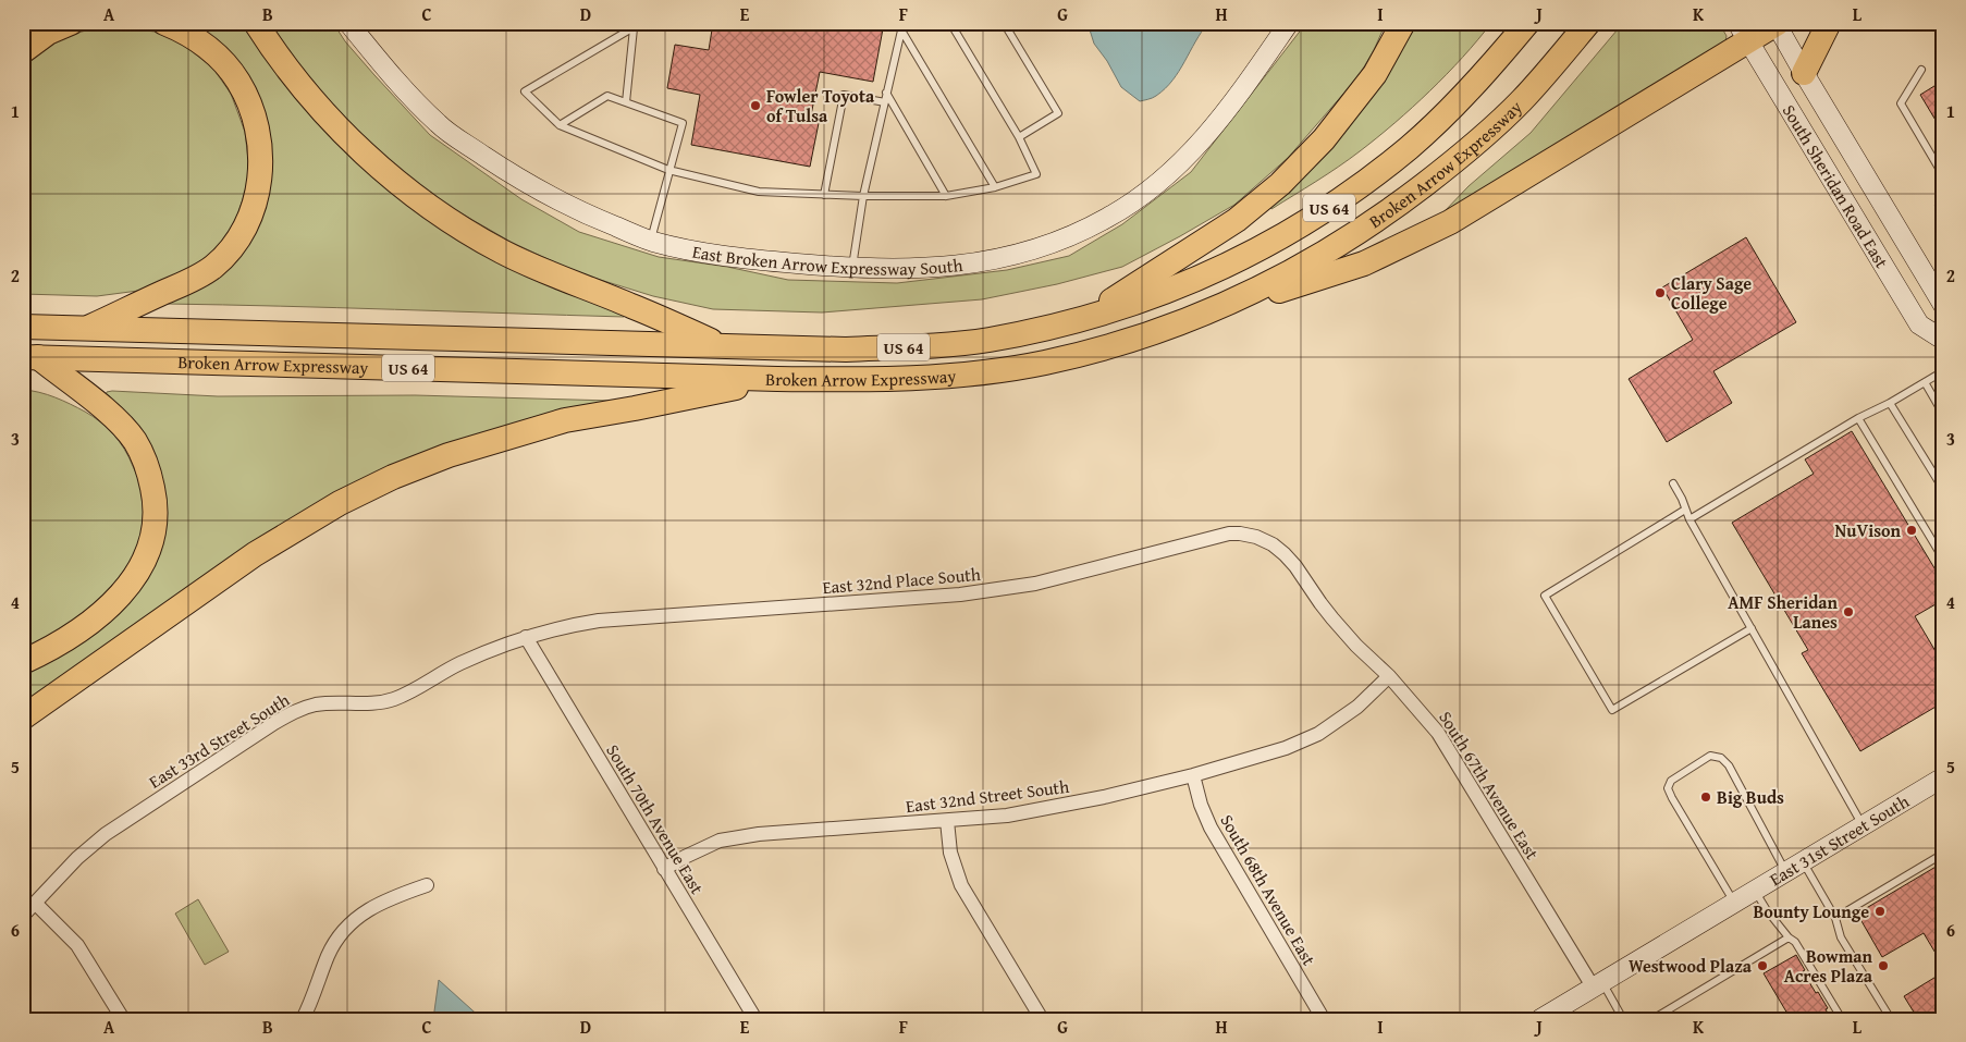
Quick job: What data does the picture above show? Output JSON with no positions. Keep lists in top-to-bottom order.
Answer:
{
  "streets": {
    "highway": ["Broken Arrow Expressway", "US 64"],
    "main road": ["South Sheridan Road East", "East Broken Arrow Expressway South", "East 31st Street South"],
    "street": [
      "East 32nd Place South",
      "East 33rd Street South",
      "South 67th Avenue East",
      "East 32nd Street South",
      "South 70th Avenue East",
      "South 68th Avenue East"
    ]
  },
  "crossings": [
    ["East 32nd Place South", "East 33rd Street South"],
    ["East 32nd Place South", "South 67th Avenue East"],
    ["East 32nd Place South", "South 70th Avenue East"],
    ["East 33rd Street South", "South 70th Avenue East"],
    ["South 67th Avenue East", "East 32nd Street South"],
    ["South 67th Avenue East", "East 31st Street South"],
    ["East 32nd Street South", "South 70th Avenue East"],
    ["East 32nd Street South", "South 68th Avenue East"]
  ],
  "places": [
    "Fowler Toyota of Tulsa",
    "Clary Sage College",
    "NuVison",
    "AMF Sheridan Lanes",
    "Big Buds",
    "Bounty Lounge",
    "Westwood Plaza",
    "Bowman Acres Plaza"
  ],
  "grid": {
    "columns": [
      "A",
      "B",
      "C",
      "D",
      "E",
      "F",
      "G",
      "H",
      "I",
      "J",
      "K",
      "L"
    ],
    "rows": [
      "1",
      "2",
      "3",
      "4",
      "5",
      "6"
    ]
  }
}
